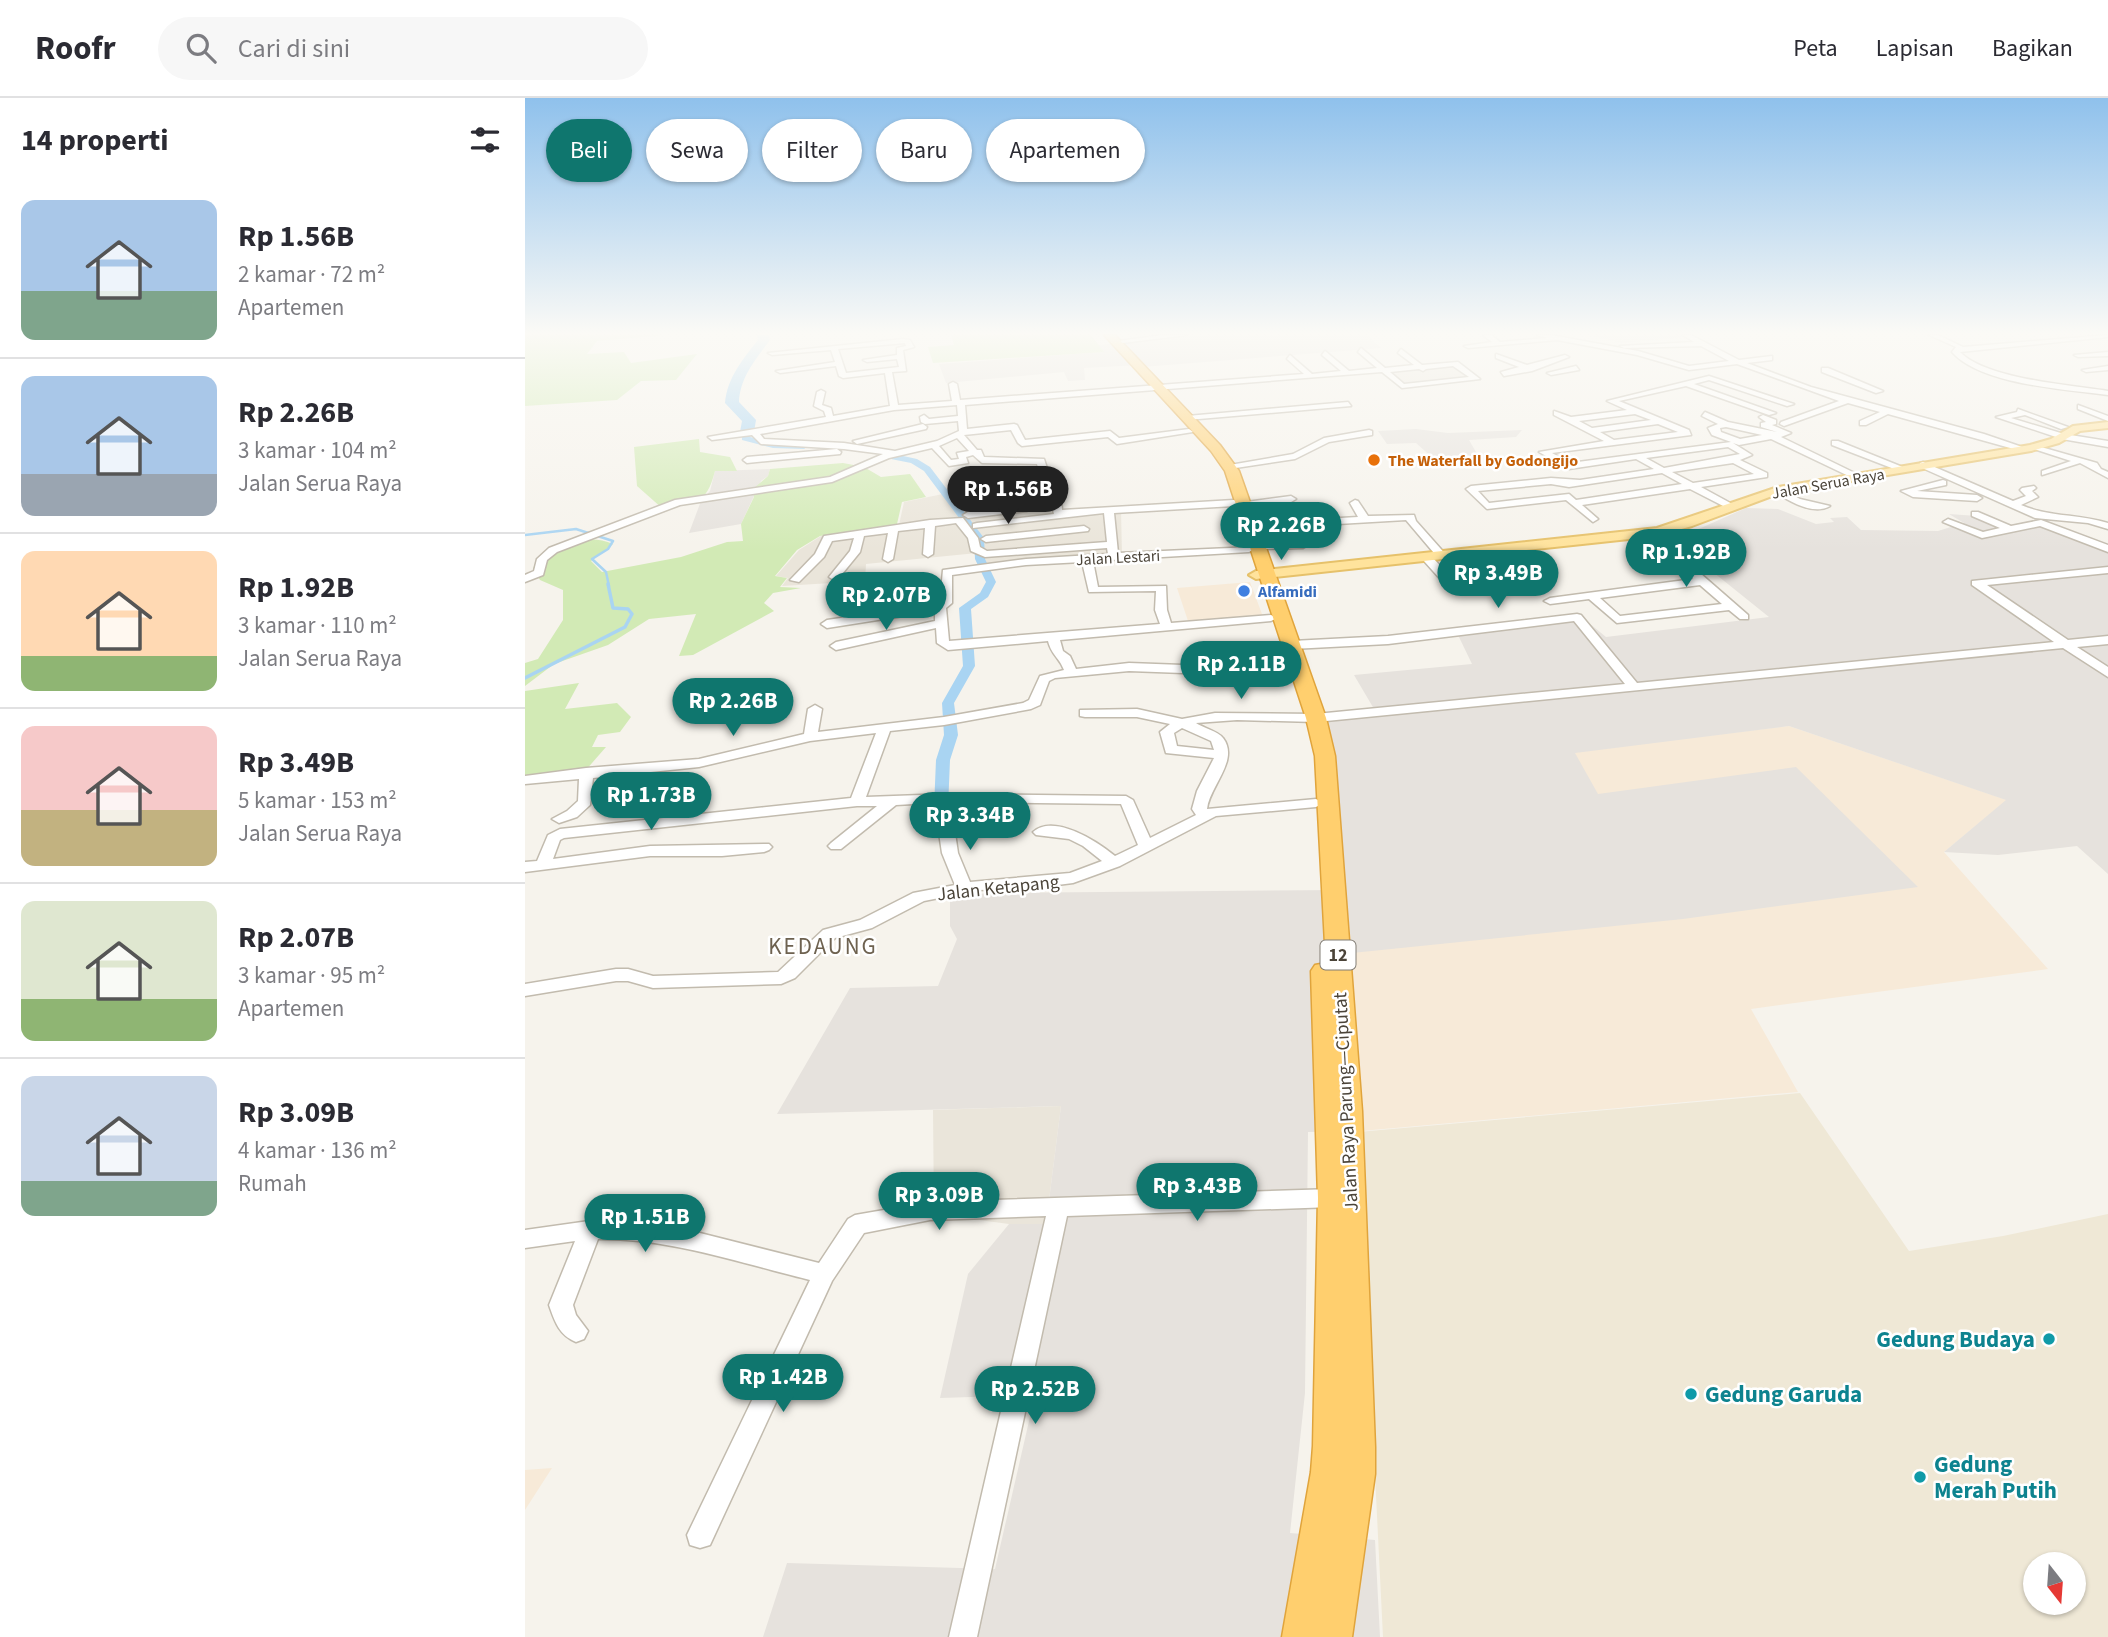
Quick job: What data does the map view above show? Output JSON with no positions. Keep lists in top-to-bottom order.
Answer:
{
  "streets": {
    "highway": ["12", "Jalan Raya Parung—Ciputat"],
    "main road": ["Jalan Serua Raya"],
    "street": ["Jalan Lestari", "Jalan Ketapang"]
  },
  "crossings": [
    ["Jalan Serua Raya", "Jalan Raya Parung—Ciputat"],
    ["Jalan Lestari", "Jalan Raya Parung—Ciputat"],
    ["Jalan Ketapang", "Jalan Raya Parung—Ciputat"]
  ],
  "districts": ["KEDAUNG"],
  "places": [
    "The Waterfall by Godongijo",
    "Alfamidi",
    "Gedung Budaya",
    "Gedung Garuda",
    "Gedung Merah Putih"
  ],
  "north": "bottom",
  "page": {
    "header": "Roofr",
    "search": "Cari di sini",
    "nav": ["Peta", "Lapisan", "Bagikan"],
    "heading": "14 properti",
    "chip": [
      "Beli",
      "Sewa",
      "Filter",
      "Baru",
      "Apartemen"
    ],
    "list": [
      {
        "name": "Rp 1.56B",
        "note": "2 kamar · 72 m² · Apartemen"
      },
      {
        "name": "Rp 2.26B",
        "note": "3 kamar · 104 m² · Jalan Serua Raya"
      },
      {
        "name": "Rp 1.92B",
        "note": "3 kamar · 110 m² · Jalan Serua Raya"
      },
      {
        "name": "Rp 3.49B",
        "note": "5 kamar · 153 m² · Jalan Serua Raya"
      },
      {
        "name": "Rp 2.07B",
        "note": "3 kamar · 95 m² · Apartemen"
      },
      {
        "name": "Rp 3.09B",
        "note": "4 kamar · 136 m² · Rumah"
      }
    ],
    "price": [
      "Rp 1.56B",
      "Rp 2.26B",
      "Rp 1.92B",
      "Rp 3.49B",
      "Rp 2.07B",
      "Rp 2.11B",
      "Rp 2.26B",
      "Rp 1.73B",
      "Rp 3.34B",
      "Rp 3.43B",
      "Rp 3.09B",
      "Rp 1.51B",
      "Rp 1.42B",
      "Rp 2.52B"
    ]
  }
}
